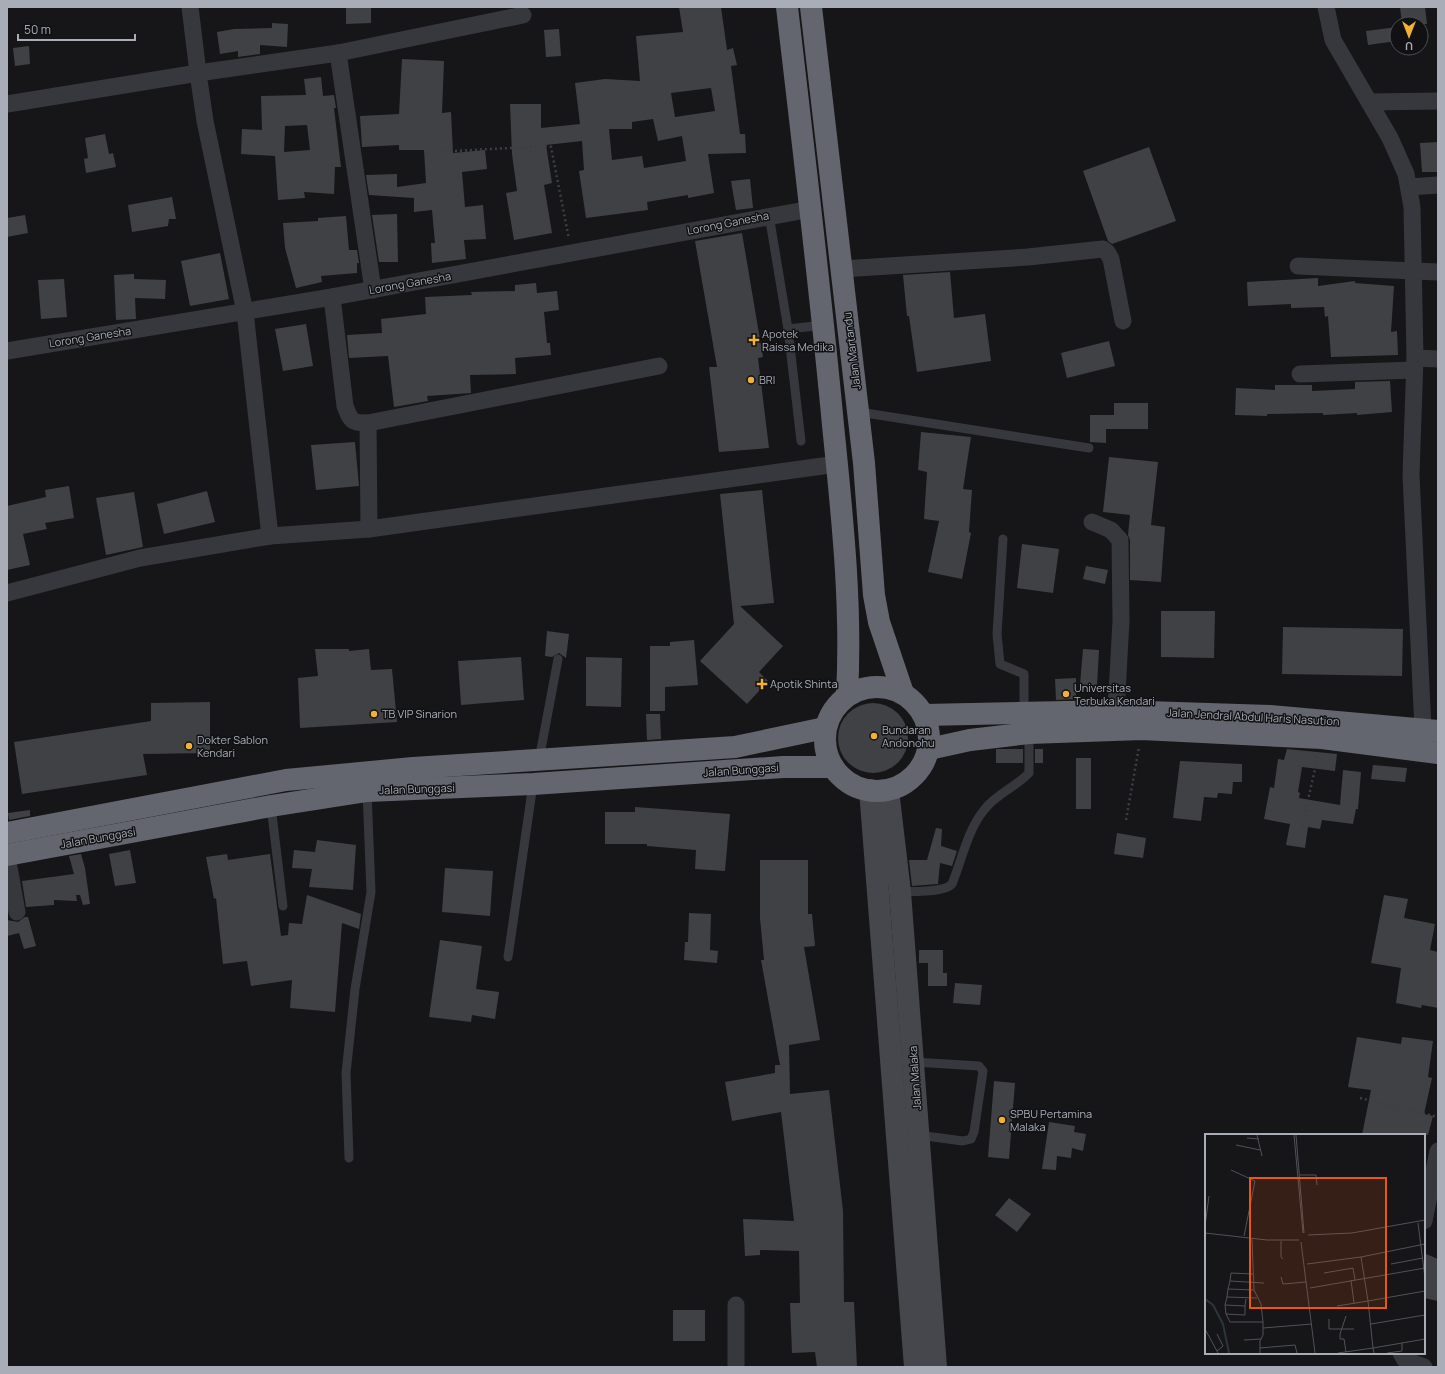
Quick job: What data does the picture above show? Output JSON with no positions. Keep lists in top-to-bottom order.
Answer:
{
  "streets": {
    "highway": ["Jalan Martandu", "Jalan Jendral Abdul Haris Nasution", "Jalan Bunggasi"],
    "street": ["Lorong Ganesha", "Jalan Malaka"]
  },
  "crossings": [
    ["Jalan Martandu", "Jalan Jendral Abdul Haris Nasution"],
    ["Jalan Martandu", "Jalan Bunggasi"],
    ["Jalan Martandu", "Jalan Malaka"],
    ["Jalan Jendral Abdul Haris Nasution", "Jalan Bunggasi"],
    ["Jalan Jendral Abdul Haris Nasution", "Jalan Malaka"],
    ["Jalan Bunggasi", "Jalan Malaka"]
  ],
  "places": {
    "health": ["Apotek Raissa Medika", "Apotik Shinta"],
    "other": [
      "BRI",
      "Universitas Terbuka Kendari",
      "TB VIP Sinarion",
      "Bundaran Andonohu",
      "Dokter Sablon Kendari",
      "SPBU Pertamina Malaka"
    ]
  },
  "scale_bar": "50 m",
  "north": "bottom"
}
